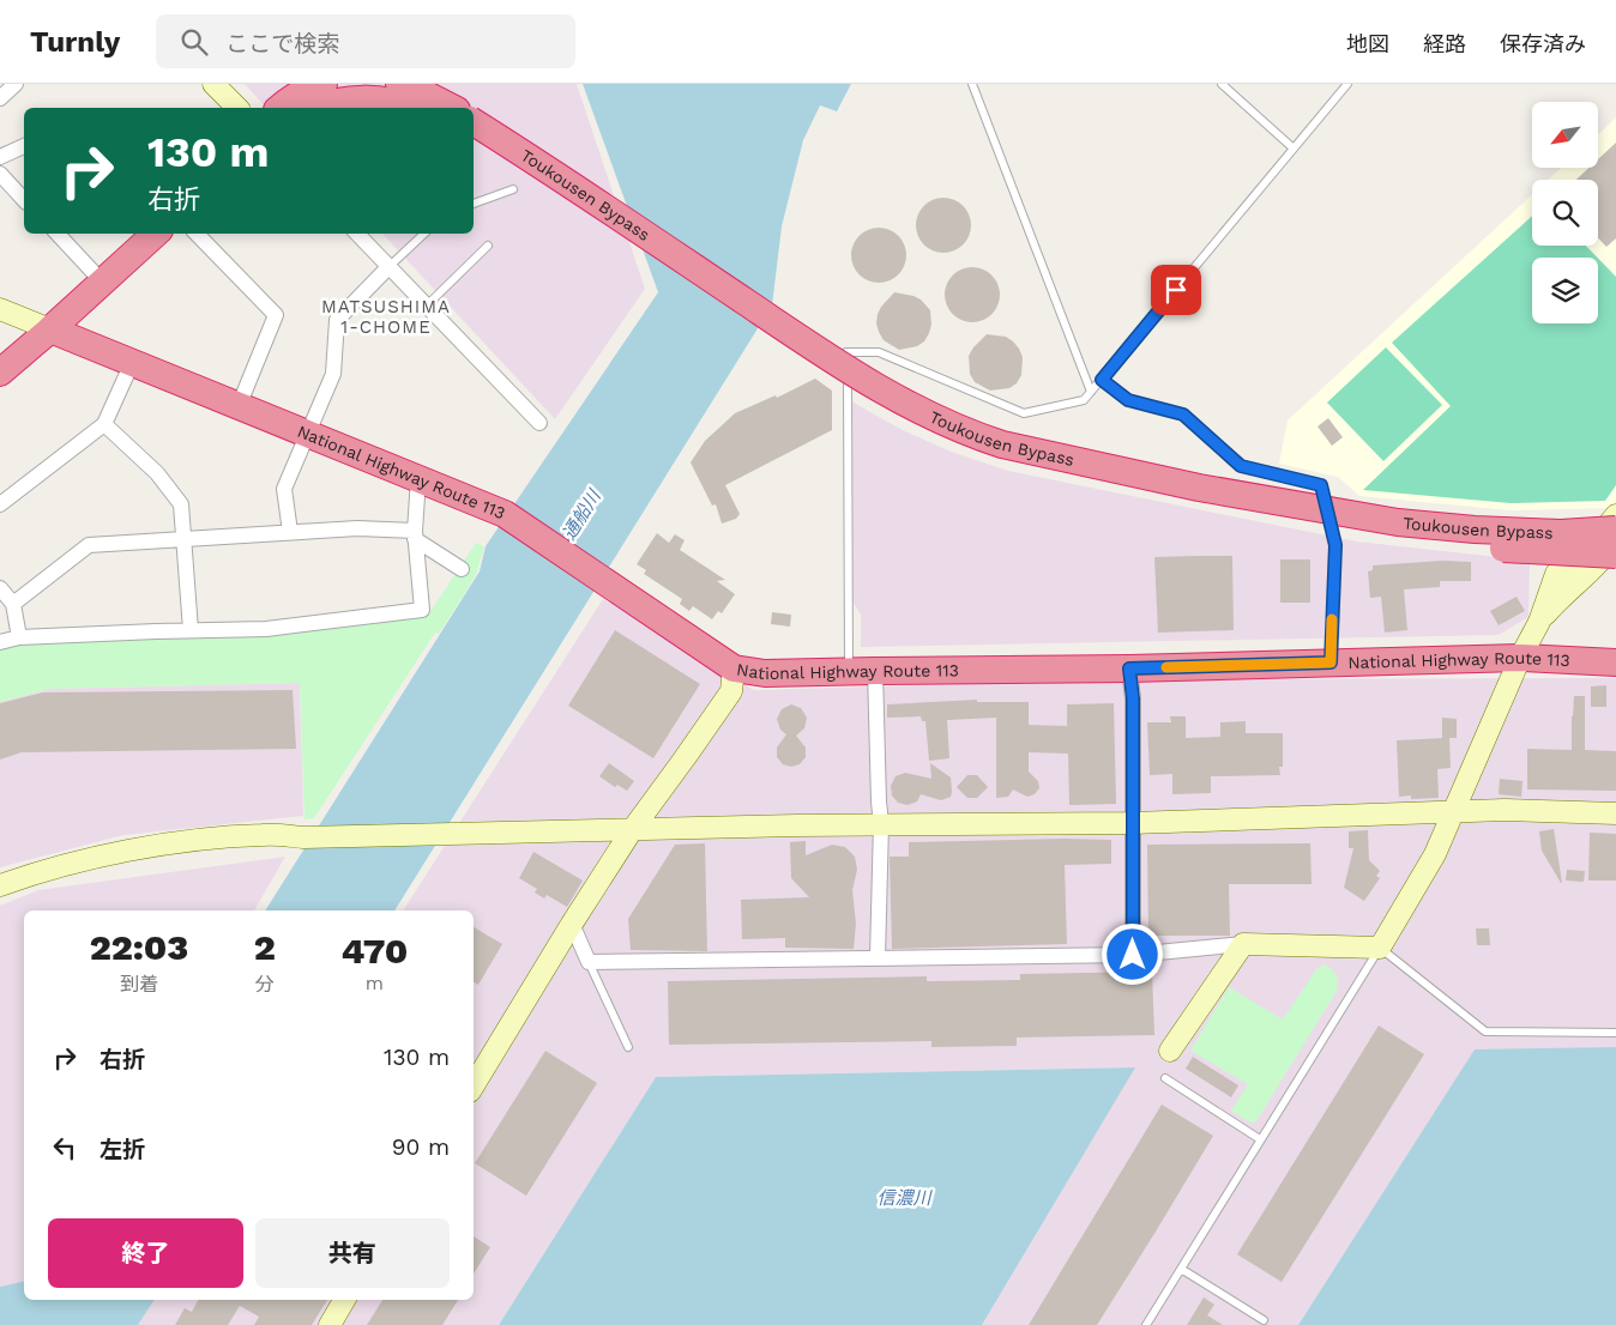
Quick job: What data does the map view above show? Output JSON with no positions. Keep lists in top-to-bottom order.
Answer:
{
  "streets": {
    "highway": ["Toukousen Bypass", "National Highway Route 113"]
  },
  "districts": ["MATSUSHIMA 1-CHOME"],
  "water": ["通船川", "信濃川"],
  "north": "bottom left",
  "page": {
    "header": "Turnly",
    "search": "ここで検索",
    "nav": ["地図", "経路", "保存済み"],
    "turn": ["130 m", "右折"],
    "eta": [
      "22:03",
      "到着",
      "2",
      "分",
      "470",
      "m"
    ],
    "list": [
      {
        "name": "右折",
        "value": "130 m"
      },
      {
        "name": "左折",
        "value": "90 m"
      }
    ],
    "buttons": ["終了", "共有"]
  }
}
